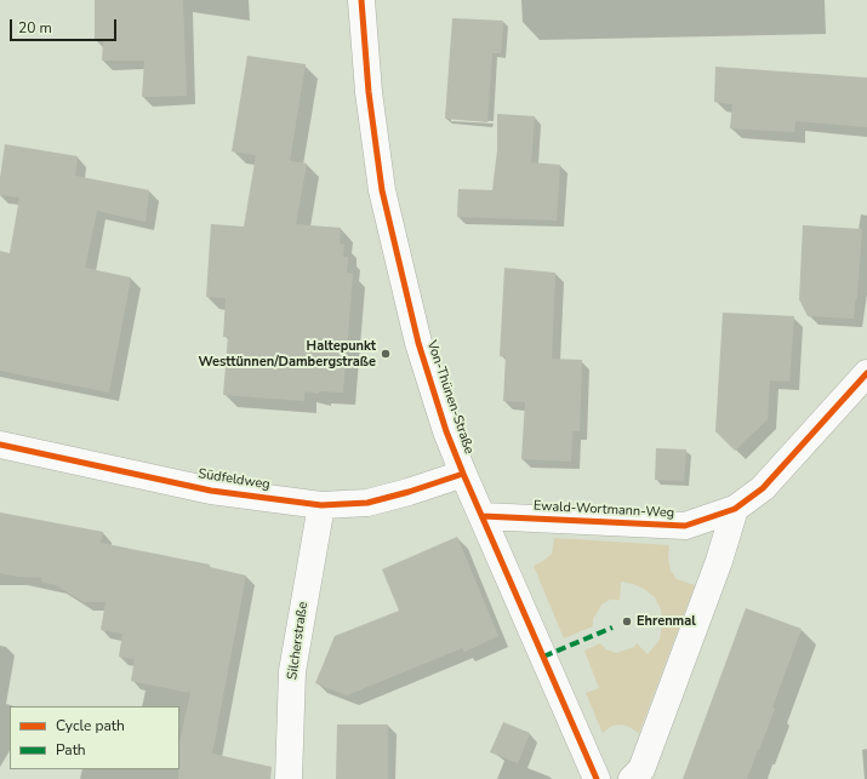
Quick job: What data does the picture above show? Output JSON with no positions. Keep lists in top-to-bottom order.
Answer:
{
  "streets": {
    "street": [
      "Von-Thünen-Straße",
      "Südfeldweg",
      "Ewald-Wortmann-Weg",
      "Silcherstraße"
    ]
  },
  "crossings": [
    ["Von-Thünen-Straße", "Südfeldweg"],
    ["Von-Thünen-Straße", "Ewald-Wortmann-Weg"],
    ["Südfeldweg", "Silcherstraße"]
  ],
  "places": ["Haltepunkt Westtünnen/Dambergstraße", "Ehrenmal"],
  "legend": ["Cycle path", "Path"],
  "scale_bar": "20 m"
}
